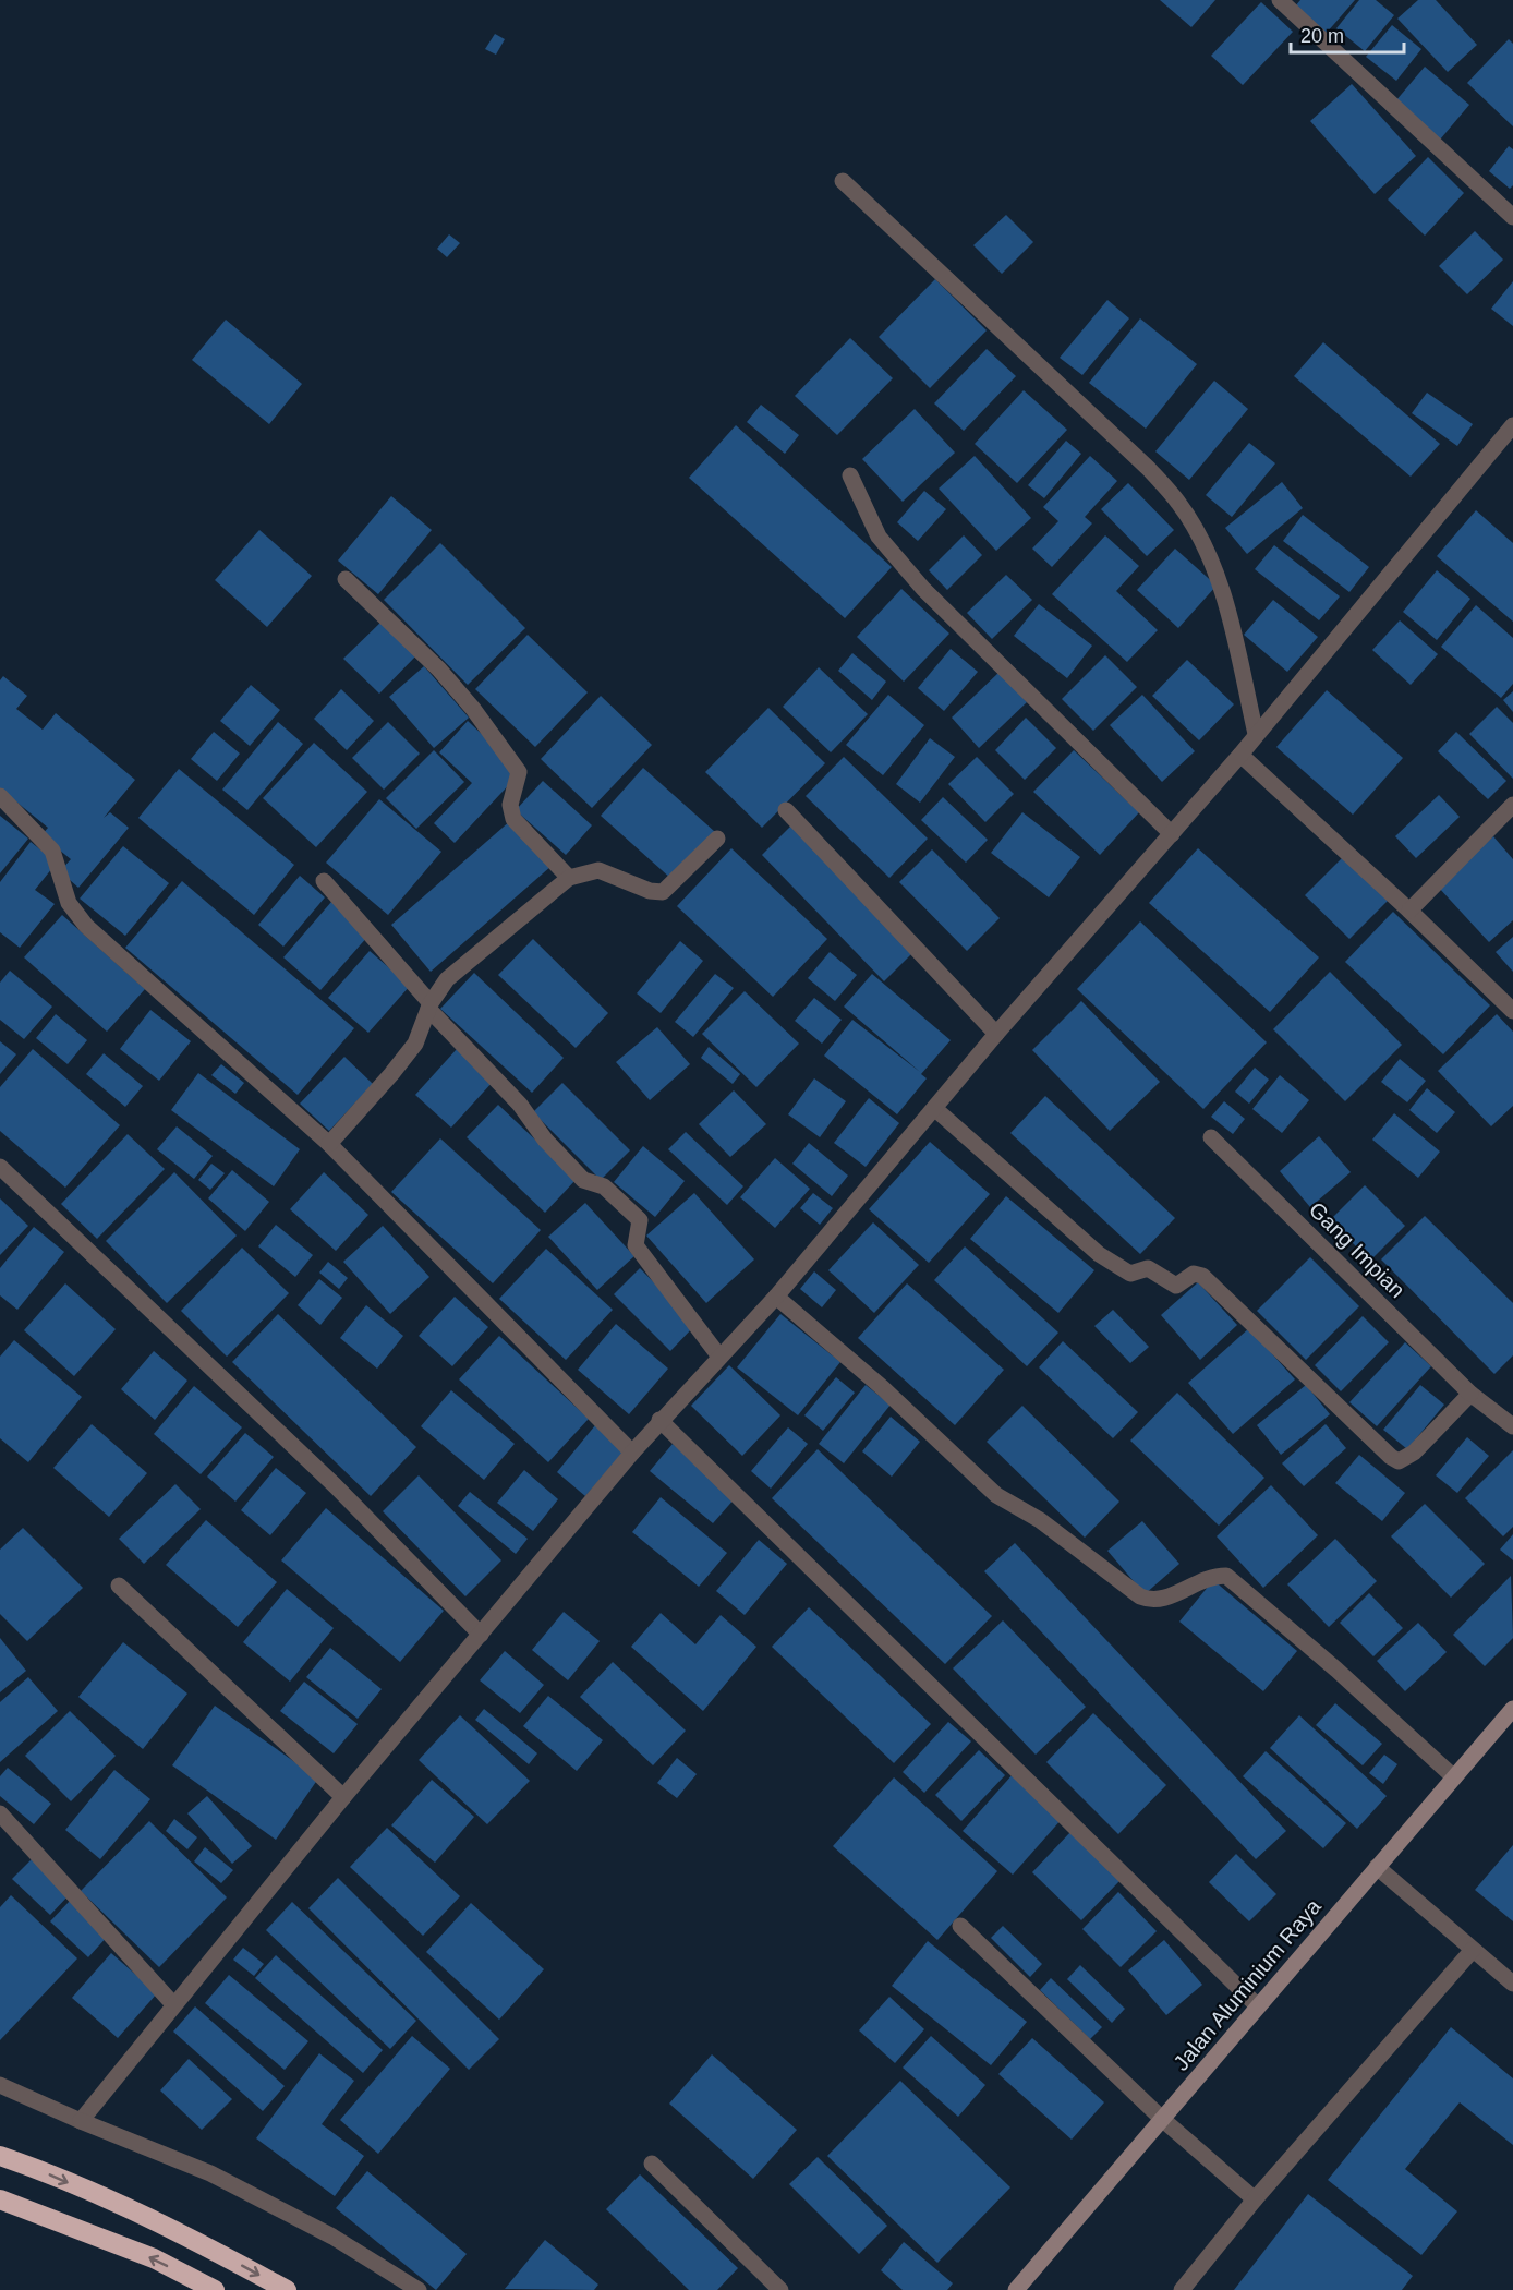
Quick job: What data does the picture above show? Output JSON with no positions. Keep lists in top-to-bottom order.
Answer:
{
  "streets": {
    "street": ["Gang Impian", "Jalan Aluminium Raya"]
  },
  "scale_bar": "20 m"
}
